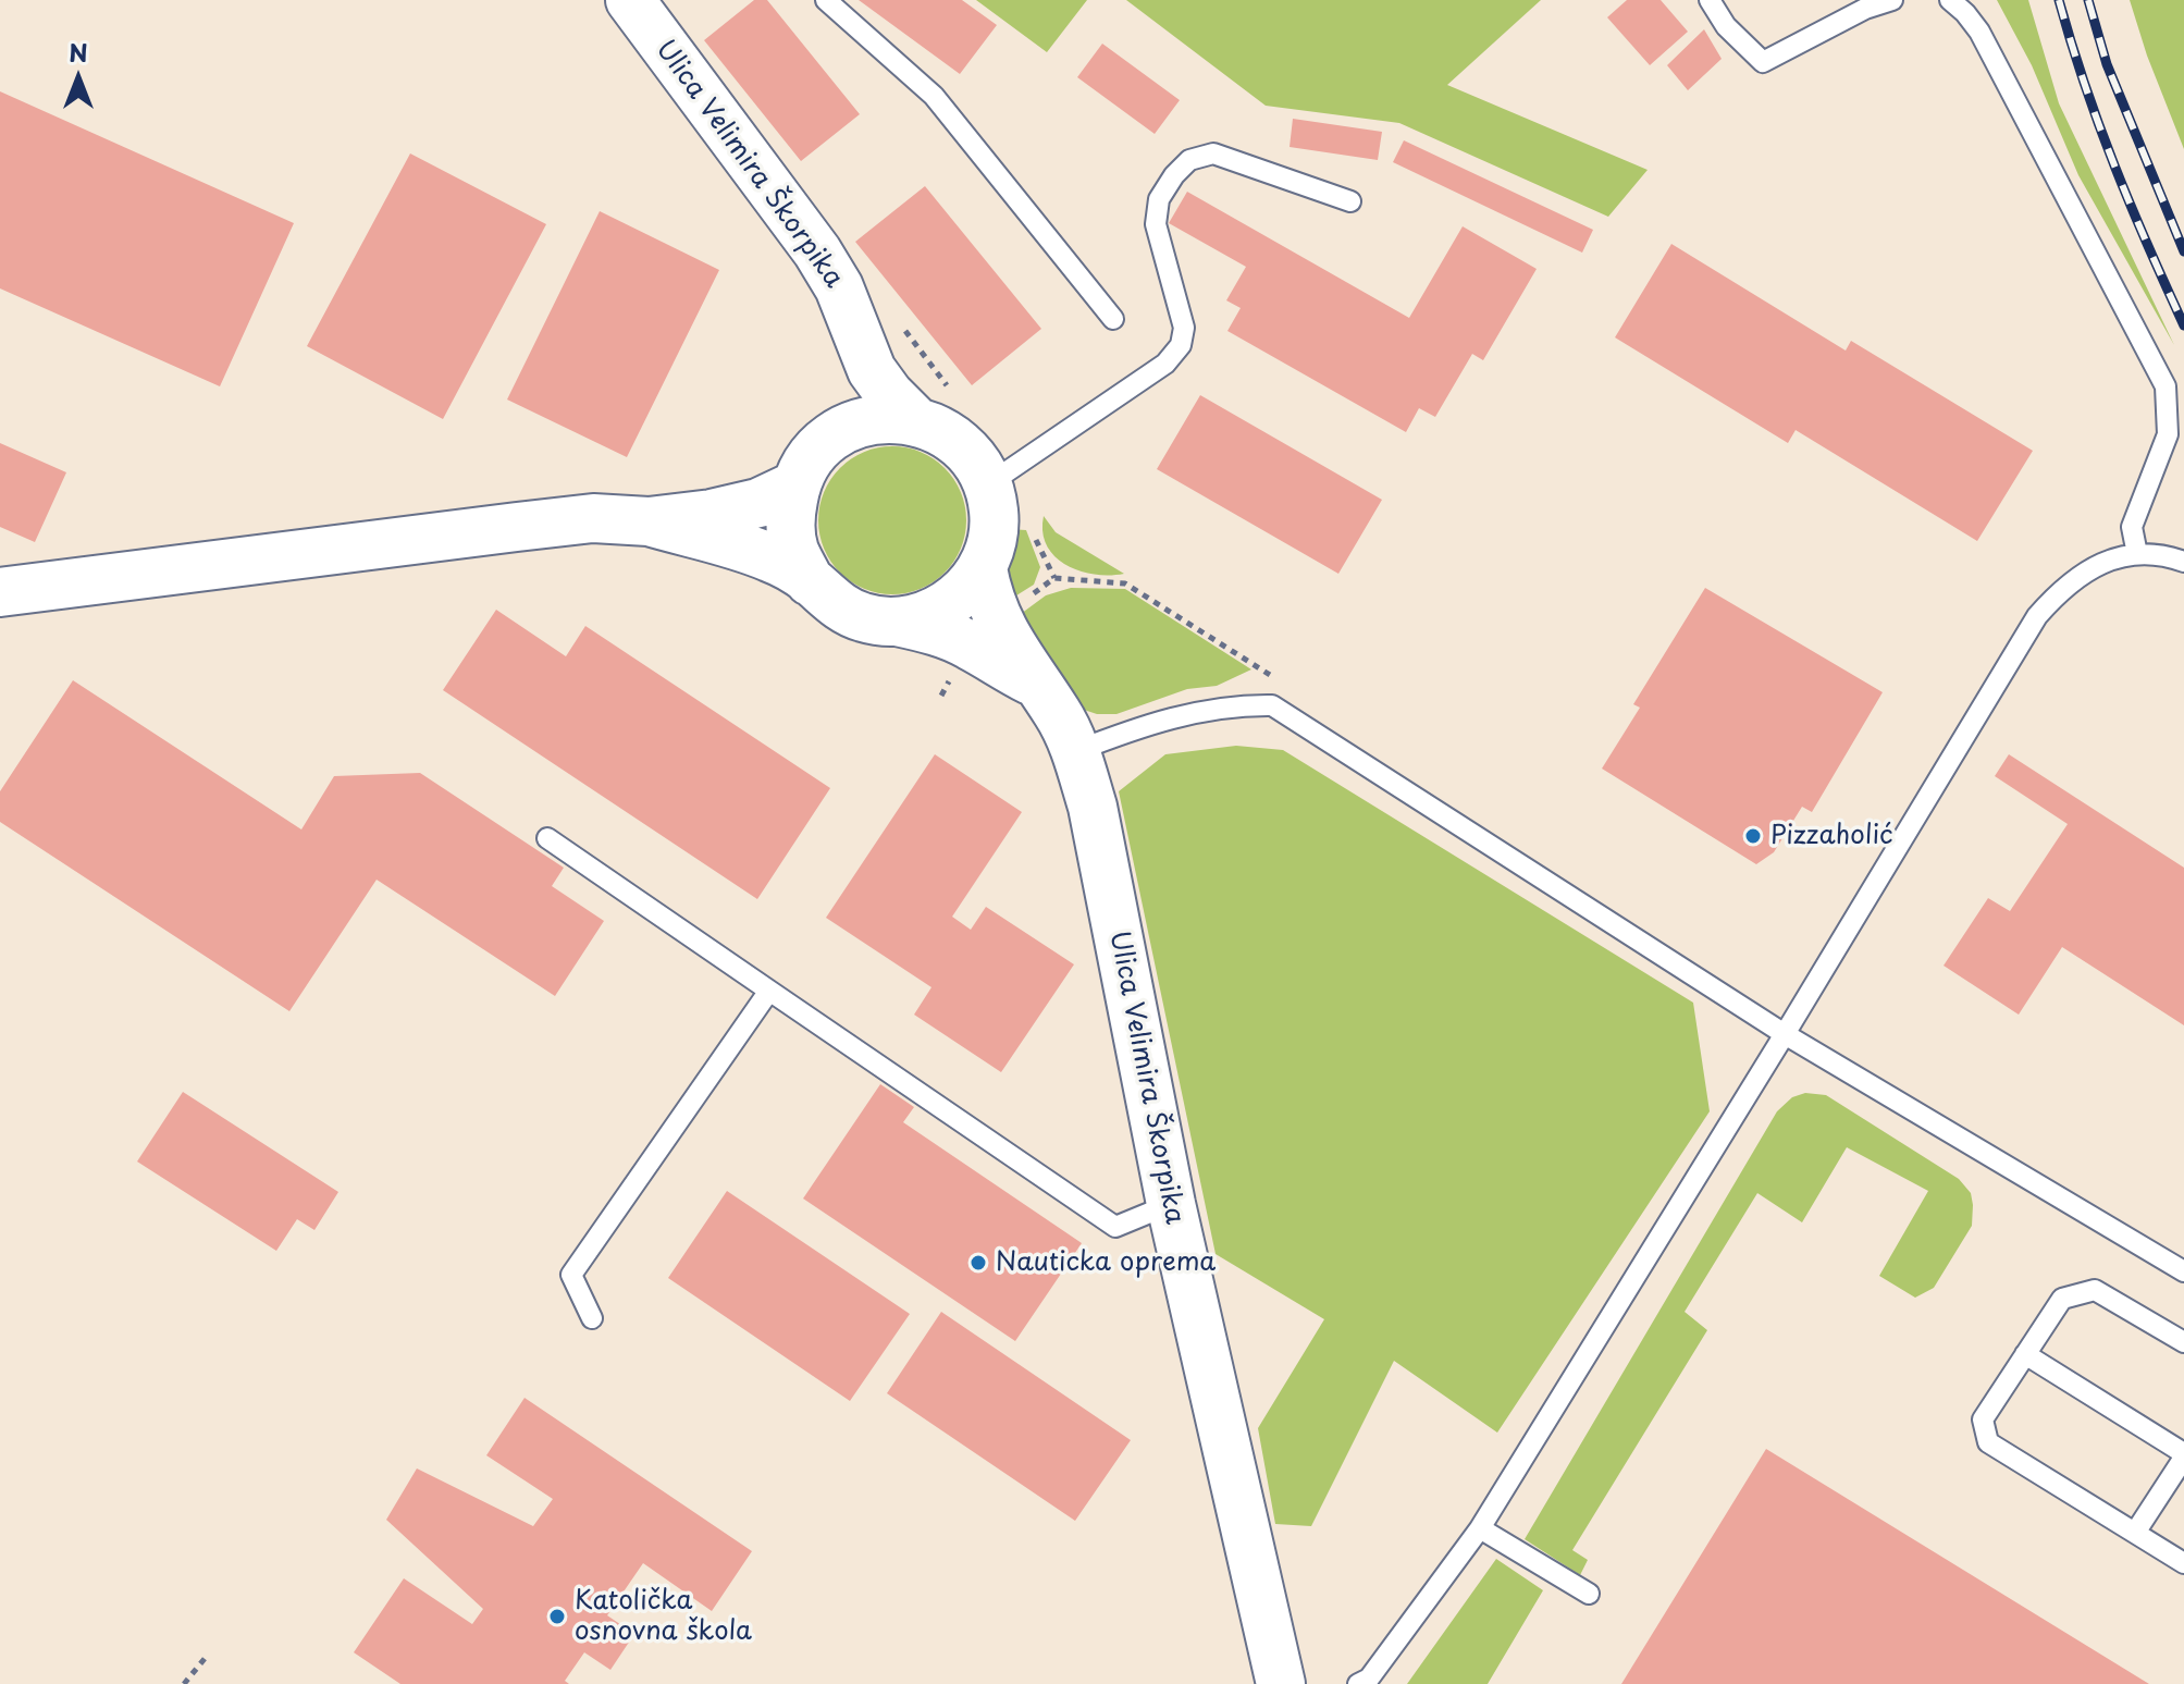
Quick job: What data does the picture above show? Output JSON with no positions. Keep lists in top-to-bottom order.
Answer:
{
  "streets": {
    "street": ["Ulica Velimira Škorpika"]
  },
  "places": ["Pizzaholić", "Nauticka oprema", "Katolička osnovna škola"],
  "north": "top"
}
